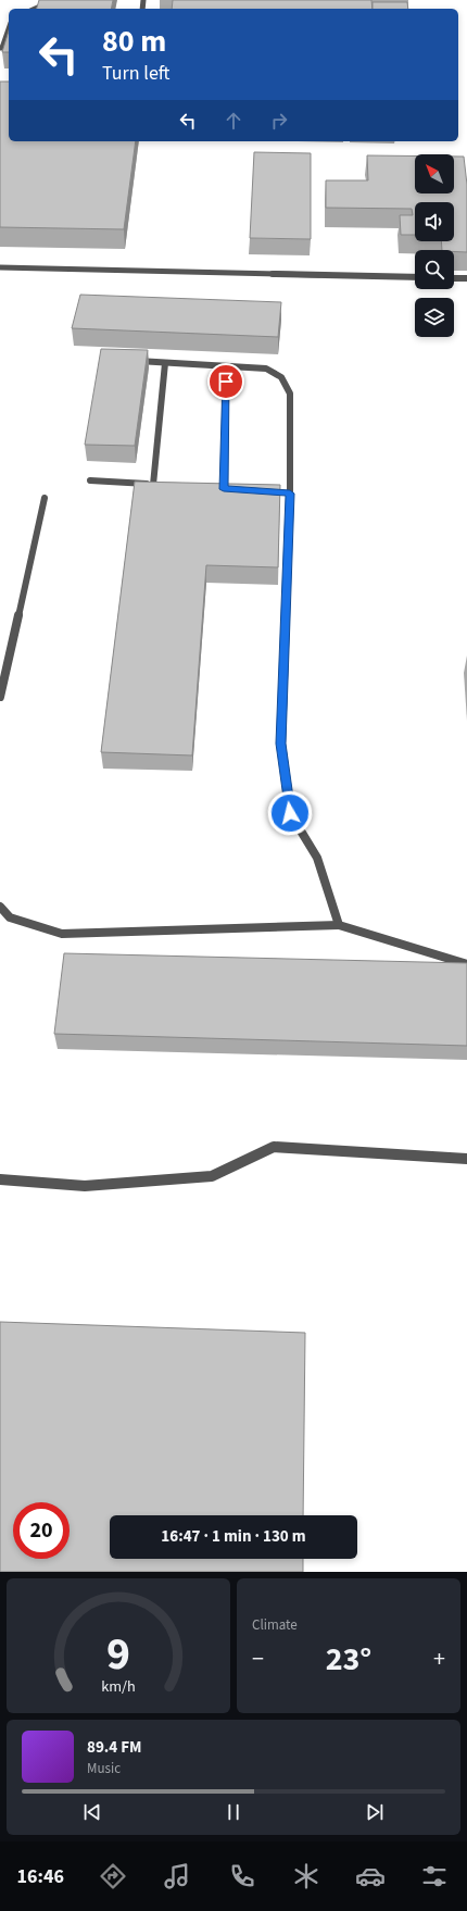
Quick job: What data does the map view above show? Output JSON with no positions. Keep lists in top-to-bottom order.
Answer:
{
  "north": "top left",
  "page": {
    "turn": ["80 m", "Turn left"],
    "limit": "20",
    "trip": "16:47 · 1 min · 130 m",
    "tile": "Climate",
    "heat": ["−", "23°", "+"],
    "song": ["89.4 FM", "Music"],
    "tabs": "16:46",
    "gauge": ["9", "km/h"]
  }
}
